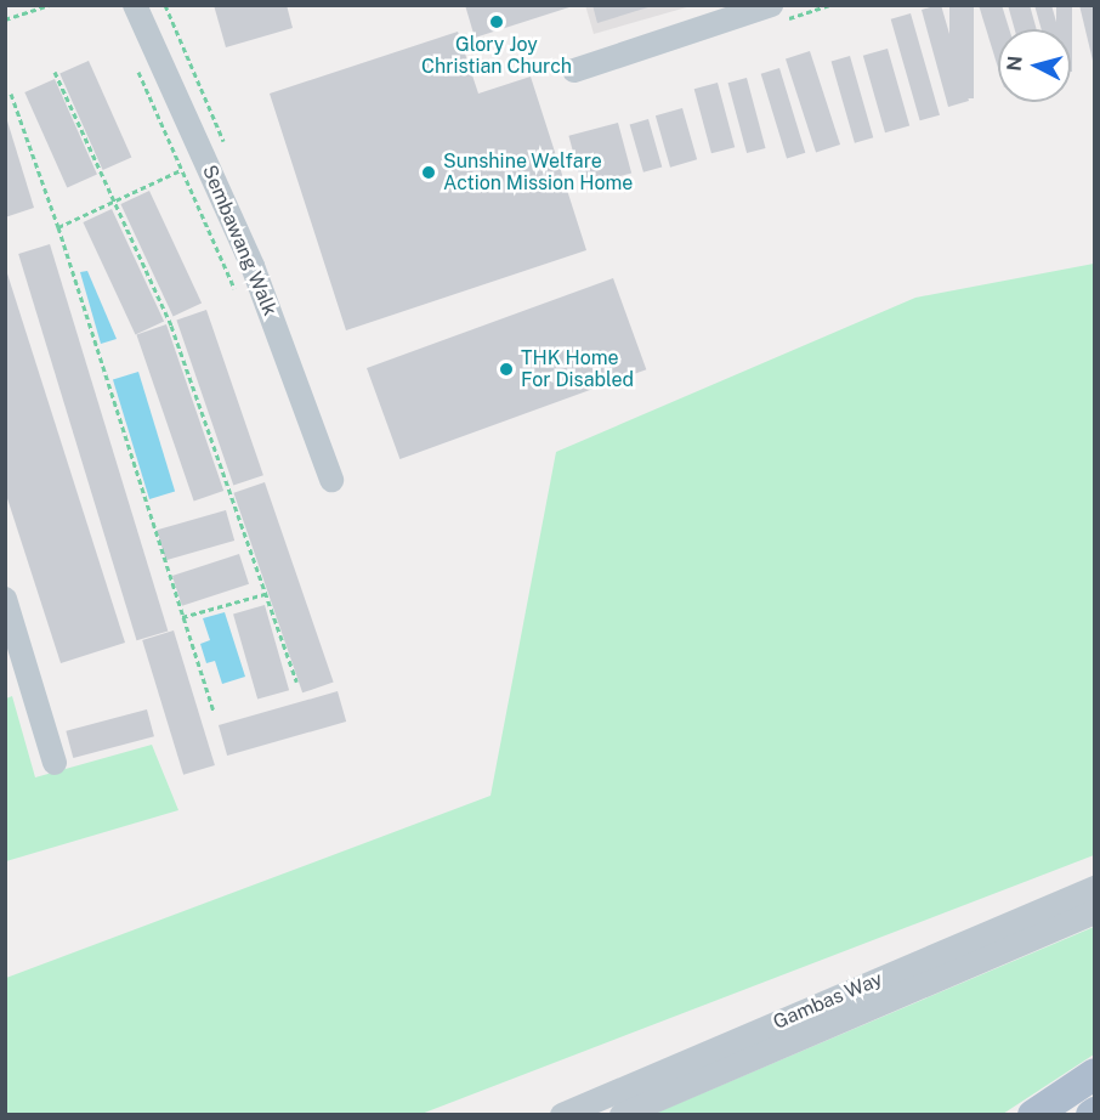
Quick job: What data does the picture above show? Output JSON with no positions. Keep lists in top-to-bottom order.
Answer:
{
  "streets": {
    "street": ["Sembawang Walk", "Gambas Way"]
  },
  "places": ["Glory Joy Christian Church", "Sunshine Welfare Action Mission Home", "THK Home For Disabled"],
  "north": "left"
}
